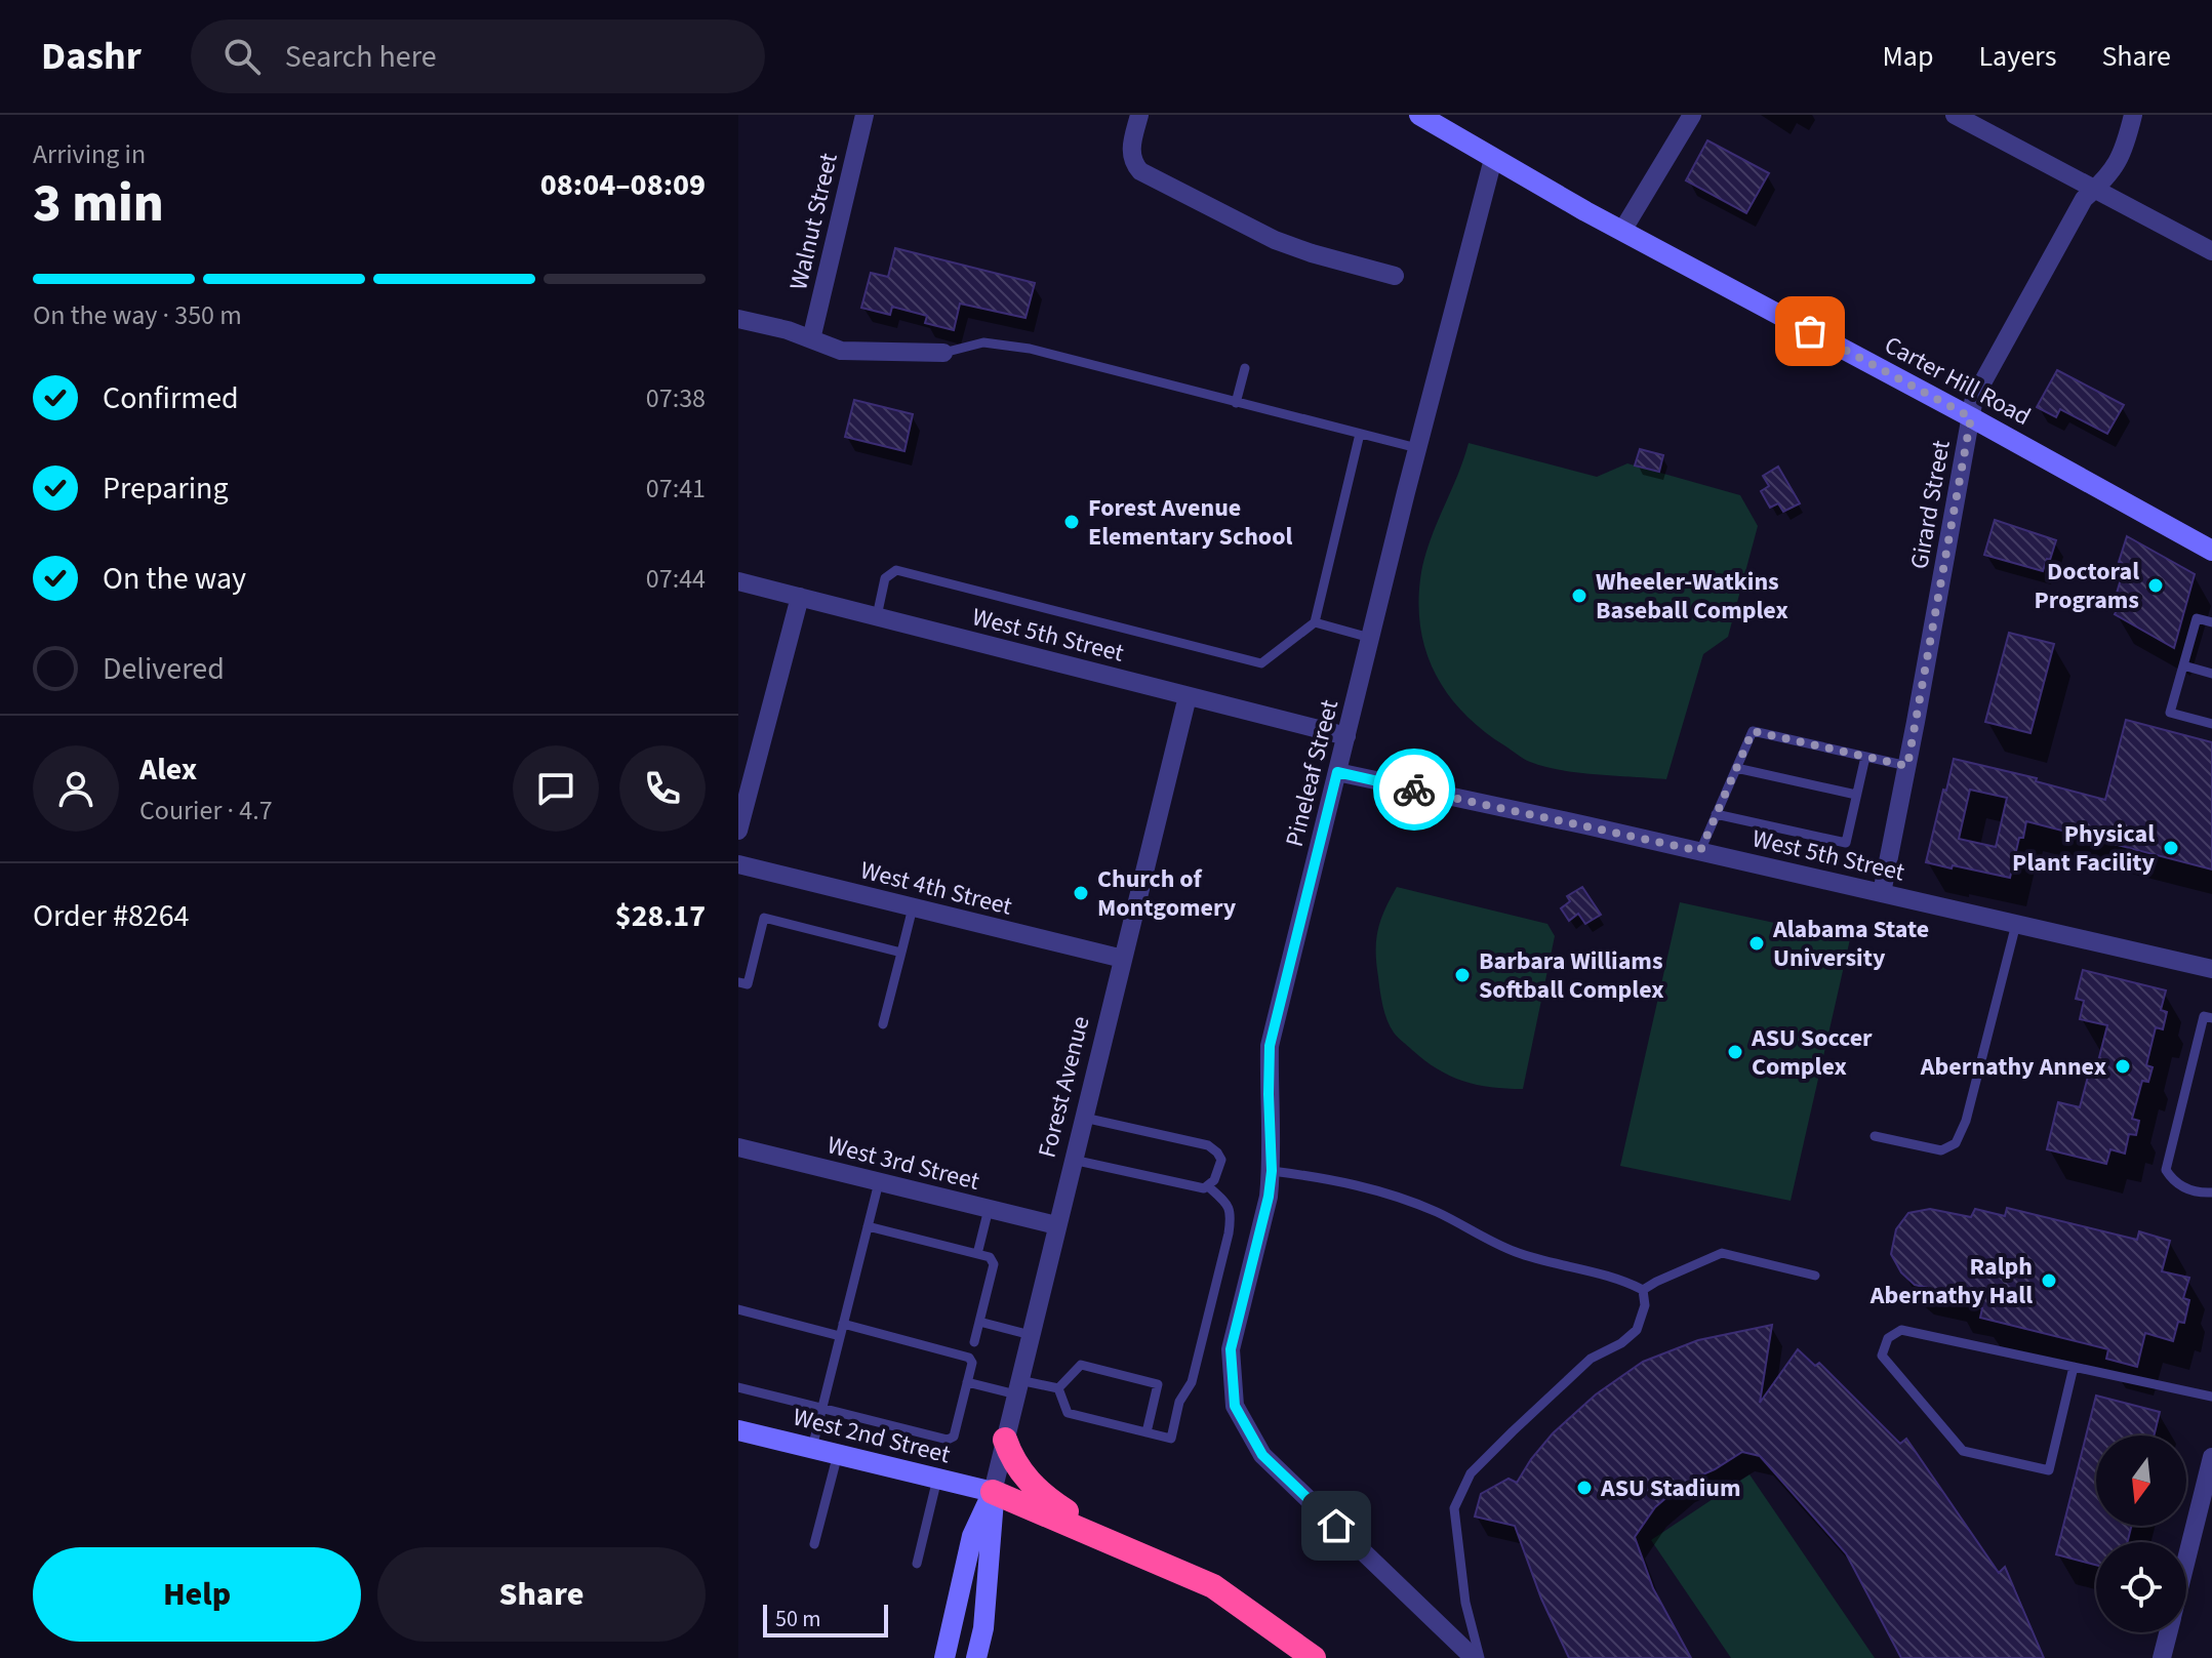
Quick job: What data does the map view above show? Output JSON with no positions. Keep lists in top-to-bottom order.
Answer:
{
  "streets": {
    "main road": ["Carter Hill Road", "Forest Avenue", "West 2nd Street"],
    "street": [
      "Walnut Street",
      "Girard Street",
      "West 5th Street",
      "Pineleaf Street",
      "West 4th Street",
      "West 3rd Street"
    ]
  },
  "crossings": [
    ["Carter Hill Road", "Girard Street"],
    ["Carter Hill Road", "Pineleaf Street"],
    ["Girard Street", "West 5th Street"],
    ["West 5th Street", "Pineleaf Street"],
    ["West 5th Street", "Forest Avenue"],
    ["West 4th Street", "Forest Avenue"],
    ["Forest Avenue", "West 3rd Street"],
    ["Forest Avenue", "West 2nd Street"]
  ],
  "places": [
    "Forest Avenue Elementary School",
    "Doctoral Programs",
    "Wheeler-Watkins Baseball Complex",
    "Physical Plant Facility",
    "Church of Montgomery",
    "Alabama State University",
    "Barbara Williams Softball Complex",
    "ASU Soccer Complex",
    "Abernathy Annex",
    "Ralph Abernathy Hall",
    "ASU Stadium"
  ],
  "scale_bar": "50 m",
  "north": "bottom",
  "page": {
    "header": "Dashr",
    "search": "Search here",
    "nav": ["Map", "Layers", "Share"],
    "heading": ["3 min", "Arriving in", "08:04–08:09"],
    "panel": [
      "Alex",
      "Courier · 4.7",
      "Order #8264",
      "$28.17"
    ],
    "bar": "On the way · 350 m",
    "list": [
      ["Confirmed", "07:38"],
      ["Preparing", "07:41"],
      ["On the way", "07:44"],
      "Delivered"
    ],
    "buttons": ["Help", "Share"],
    "scale": "50 m"
  }
}
